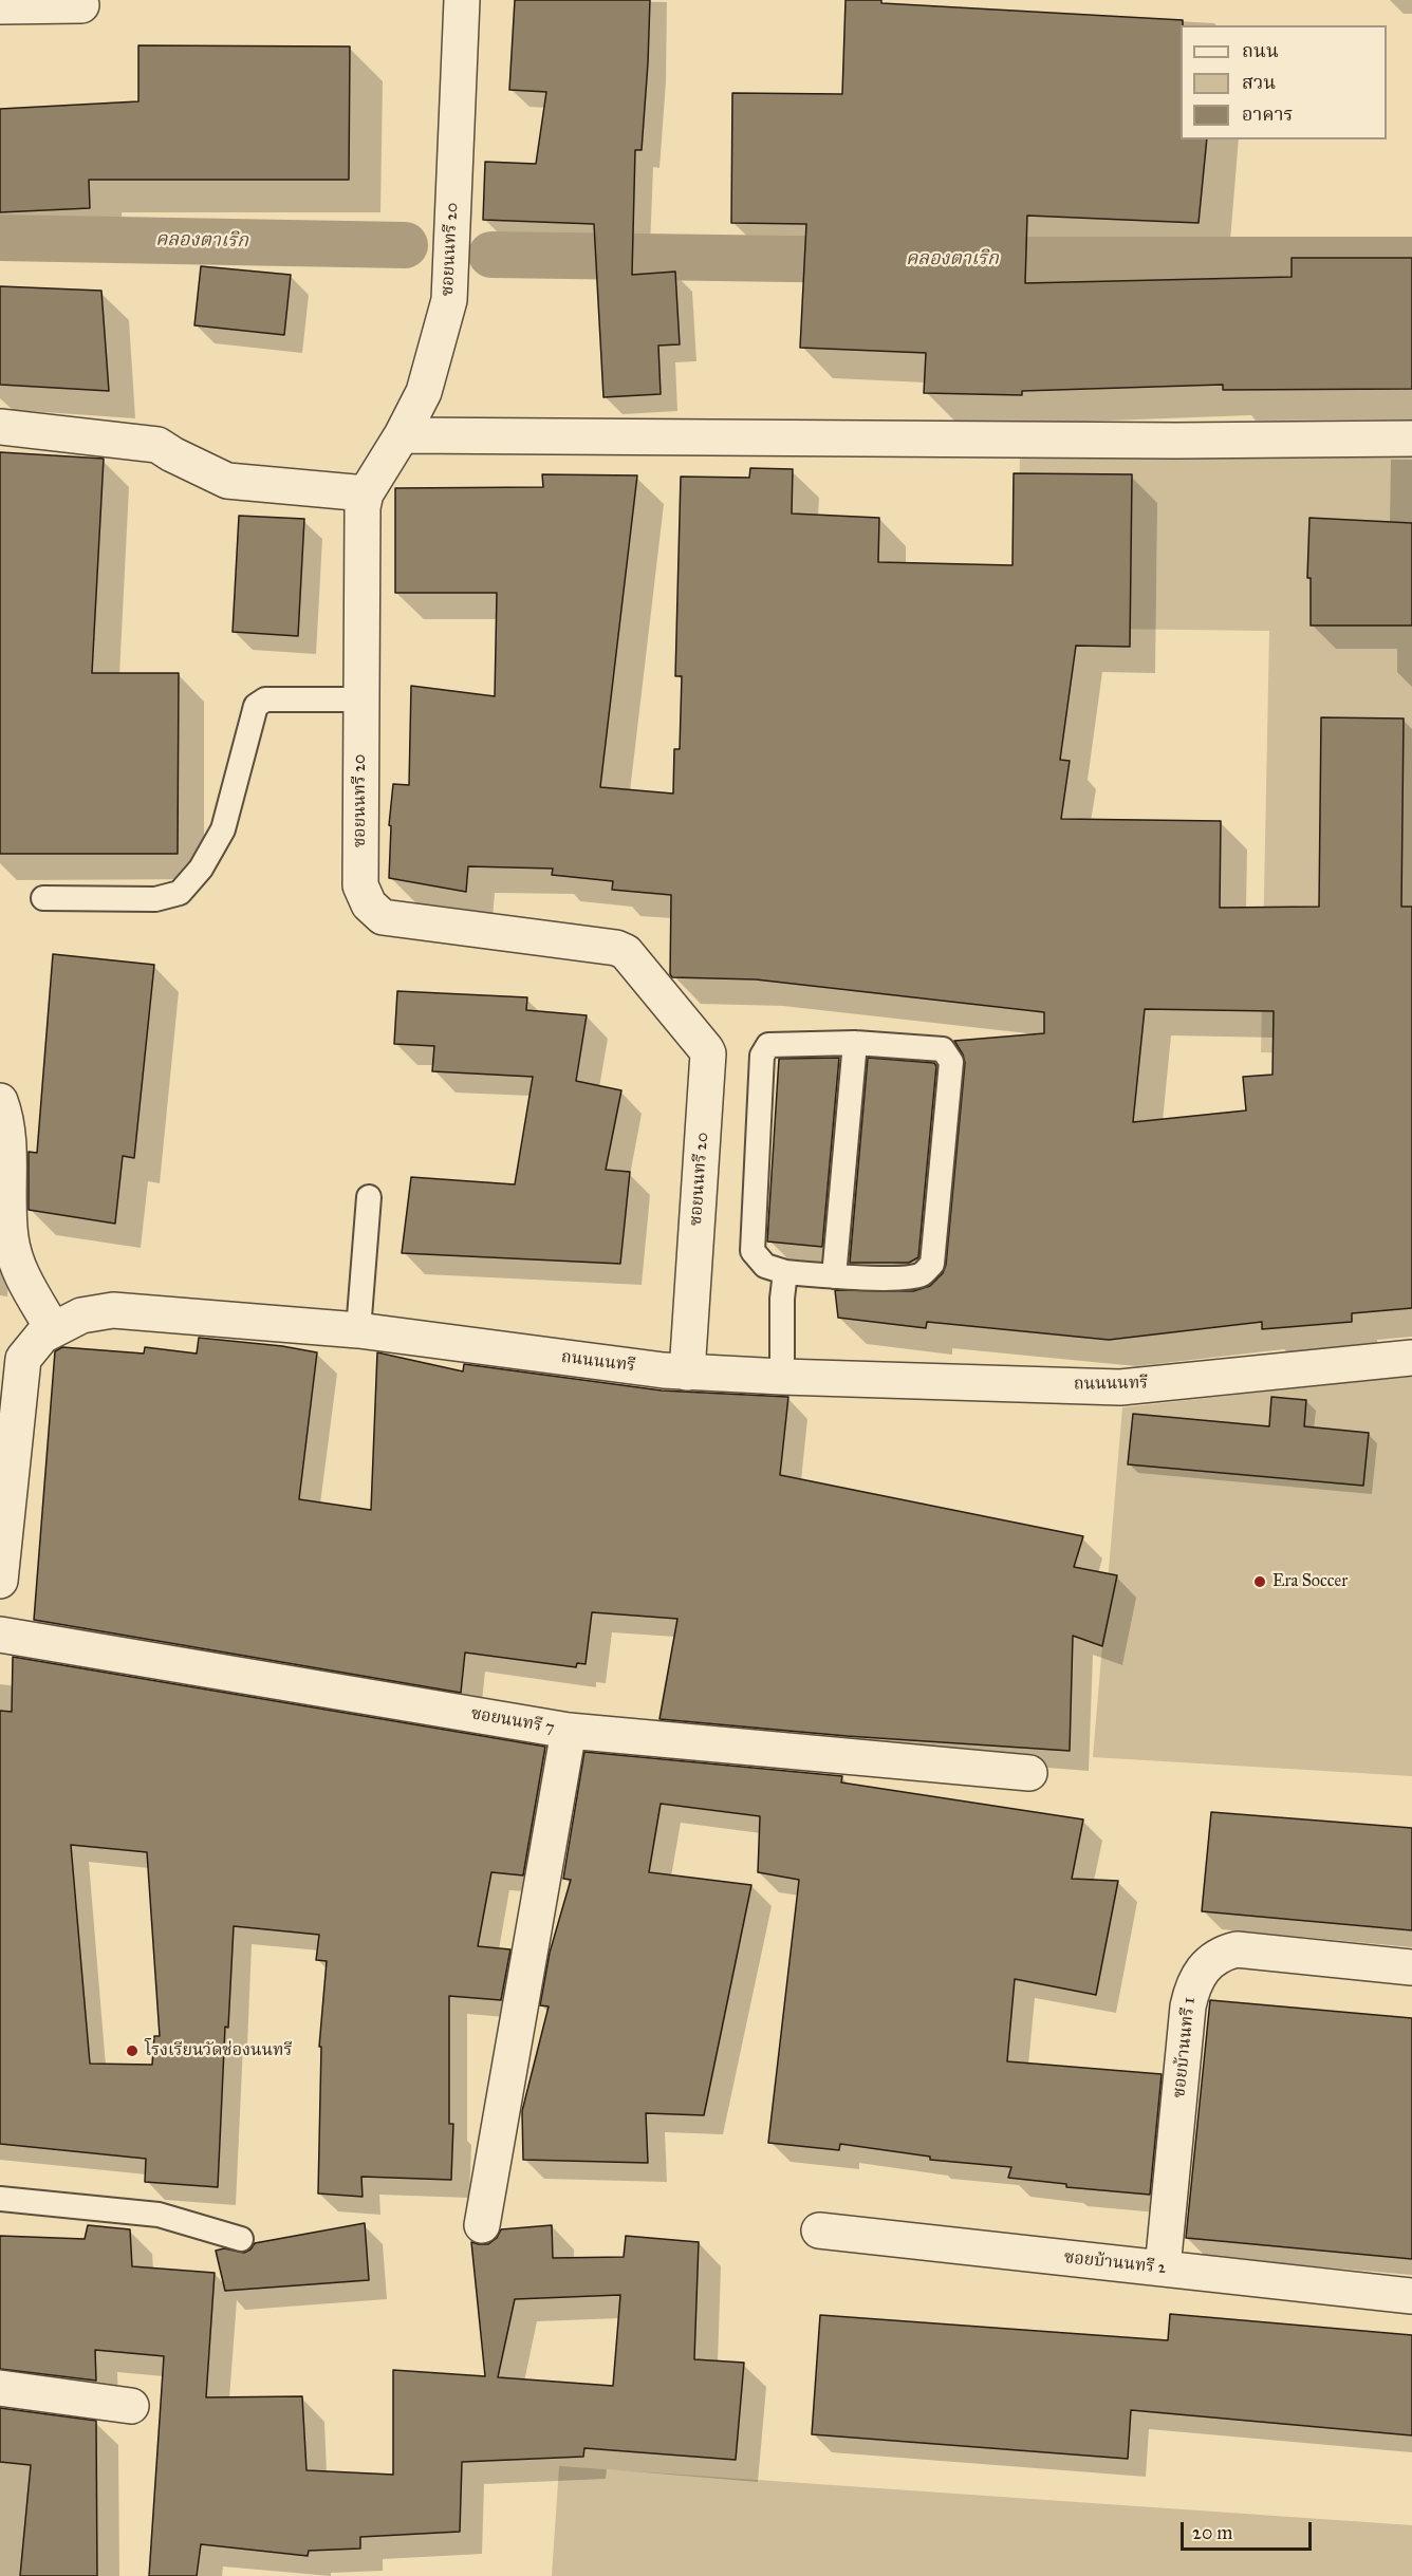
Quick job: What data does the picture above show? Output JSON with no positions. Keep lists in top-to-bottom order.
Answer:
{
  "streets": {
    "street": [
      "ซอยนนทรี 20",
      "ถนนนนทรี",
      "ซอยนนทรี 7",
      "ซอยบ้านนทรี 1",
      "ซอยบ้านนทรี 2"
    ]
  },
  "crossings": [
    ["ซอยนนทรี 20", "ถนนนนทรี"],
    ["ซอยบ้านนทรี 1", "ซอยบ้านนทรี 2"]
  ],
  "water": ["คลองตาเริก"],
  "places": ["Era Soccer", "โรงเรียนวัดช่องนนทรี"],
  "legend": ["ถนน", "สวน", "อาคาร"],
  "scale_bar": "20 m"
}
